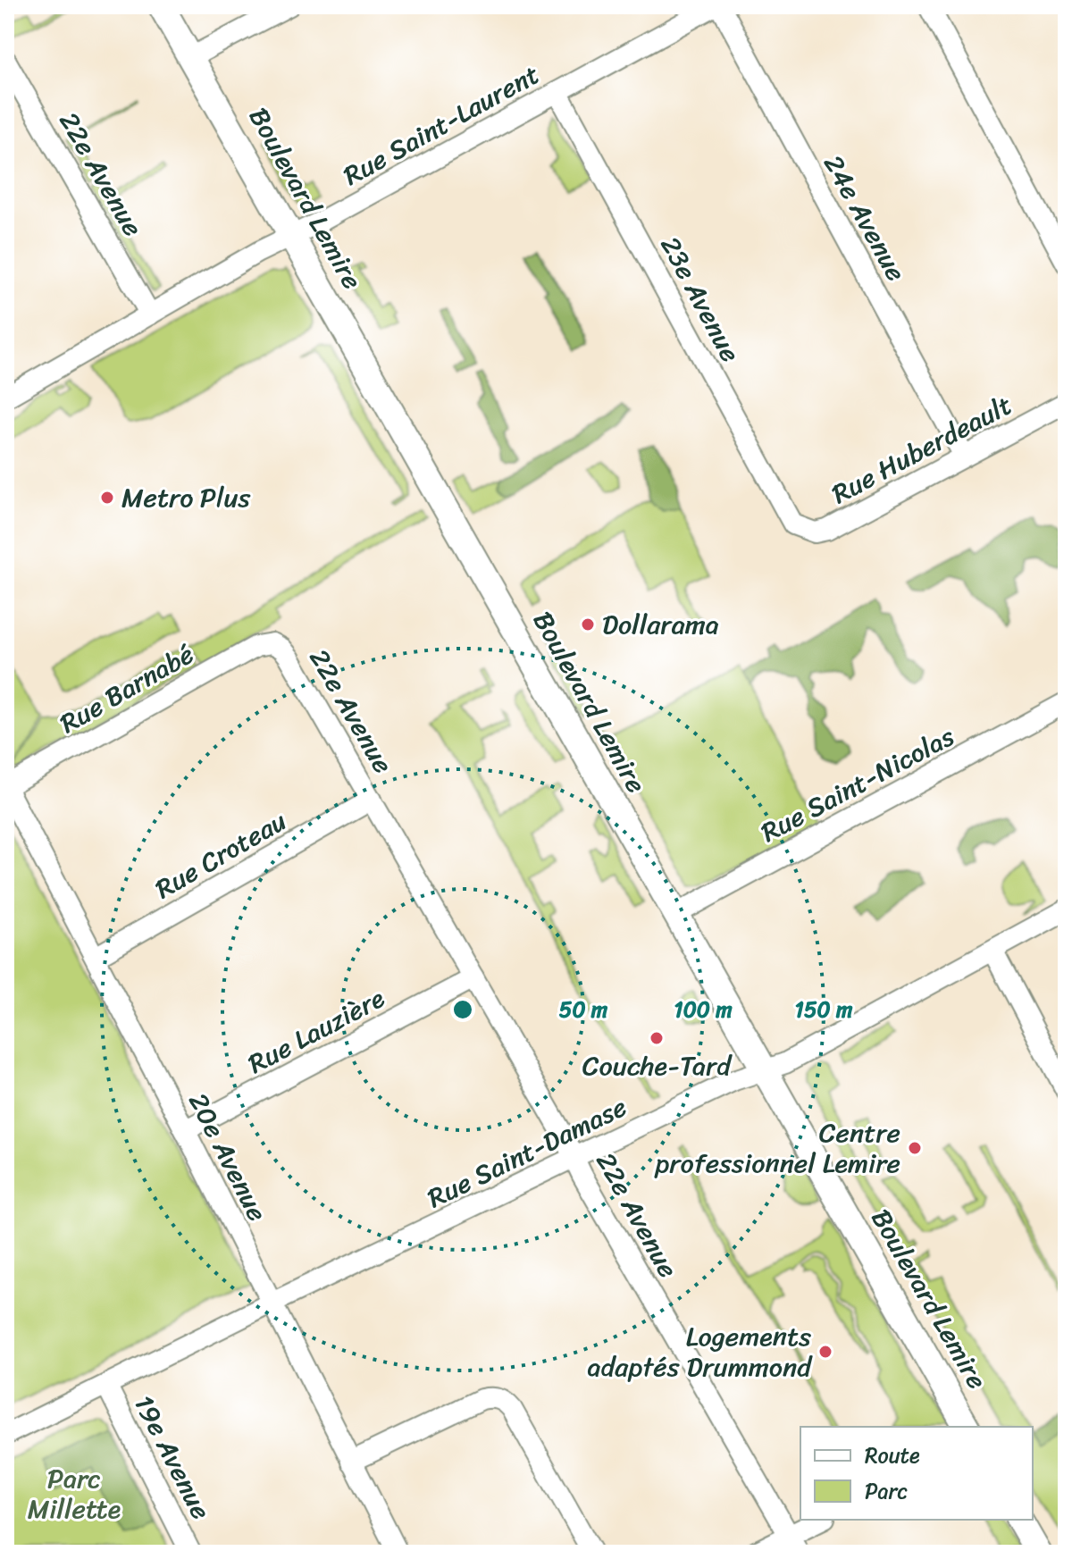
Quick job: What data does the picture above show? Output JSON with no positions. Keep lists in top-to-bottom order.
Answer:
{
  "streets": {
    "main road": ["Boulevard Lemire"],
    "street": [
      "Rue Saint-Laurent",
      "22e Avenue",
      "24e Avenue",
      "23e Avenue",
      "Rue Huberdeault",
      "Rue Barnabé",
      "Rue Saint-Nicolas",
      "Rue Croteau",
      "Rue Lauzière",
      "Rue Saint-Damase",
      "20e Avenue",
      "19e Avenue"
    ]
  },
  "crossings": [
    ["Rue Saint-Laurent", "22e Avenue"],
    ["Rue Saint-Laurent", "Boulevard Lemire"],
    ["Rue Saint-Laurent", "24e Avenue"],
    ["Rue Saint-Laurent", "23e Avenue"],
    ["22e Avenue", "Rue Barnabé"],
    ["22e Avenue", "Rue Croteau"],
    ["22e Avenue", "Rue Lauzière"],
    ["22e Avenue", "Rue Saint-Damase"],
    ["Boulevard Lemire", "Rue Saint-Nicolas"],
    ["Boulevard Lemire", "Rue Saint-Damase"],
    ["24e Avenue", "Rue Huberdeault"],
    ["23e Avenue", "Rue Huberdeault"],
    ["Rue Barnabé", "20e Avenue"],
    ["Rue Croteau", "20e Avenue"],
    ["Rue Lauzière", "20e Avenue"],
    ["Rue Saint-Damase", "20e Avenue"],
    ["Rue Saint-Damase", "19e Avenue"]
  ],
  "parks": ["Parc Millette"],
  "places": [
    "Metro Plus",
    "Dollarama",
    "Couche-Tard",
    "Centre professionnel Lemire",
    "Logements adaptés Drummond"
  ],
  "legend": ["Route", "Parc"],
  "rings": ["50 m", "100 m", "150 m"]
}
